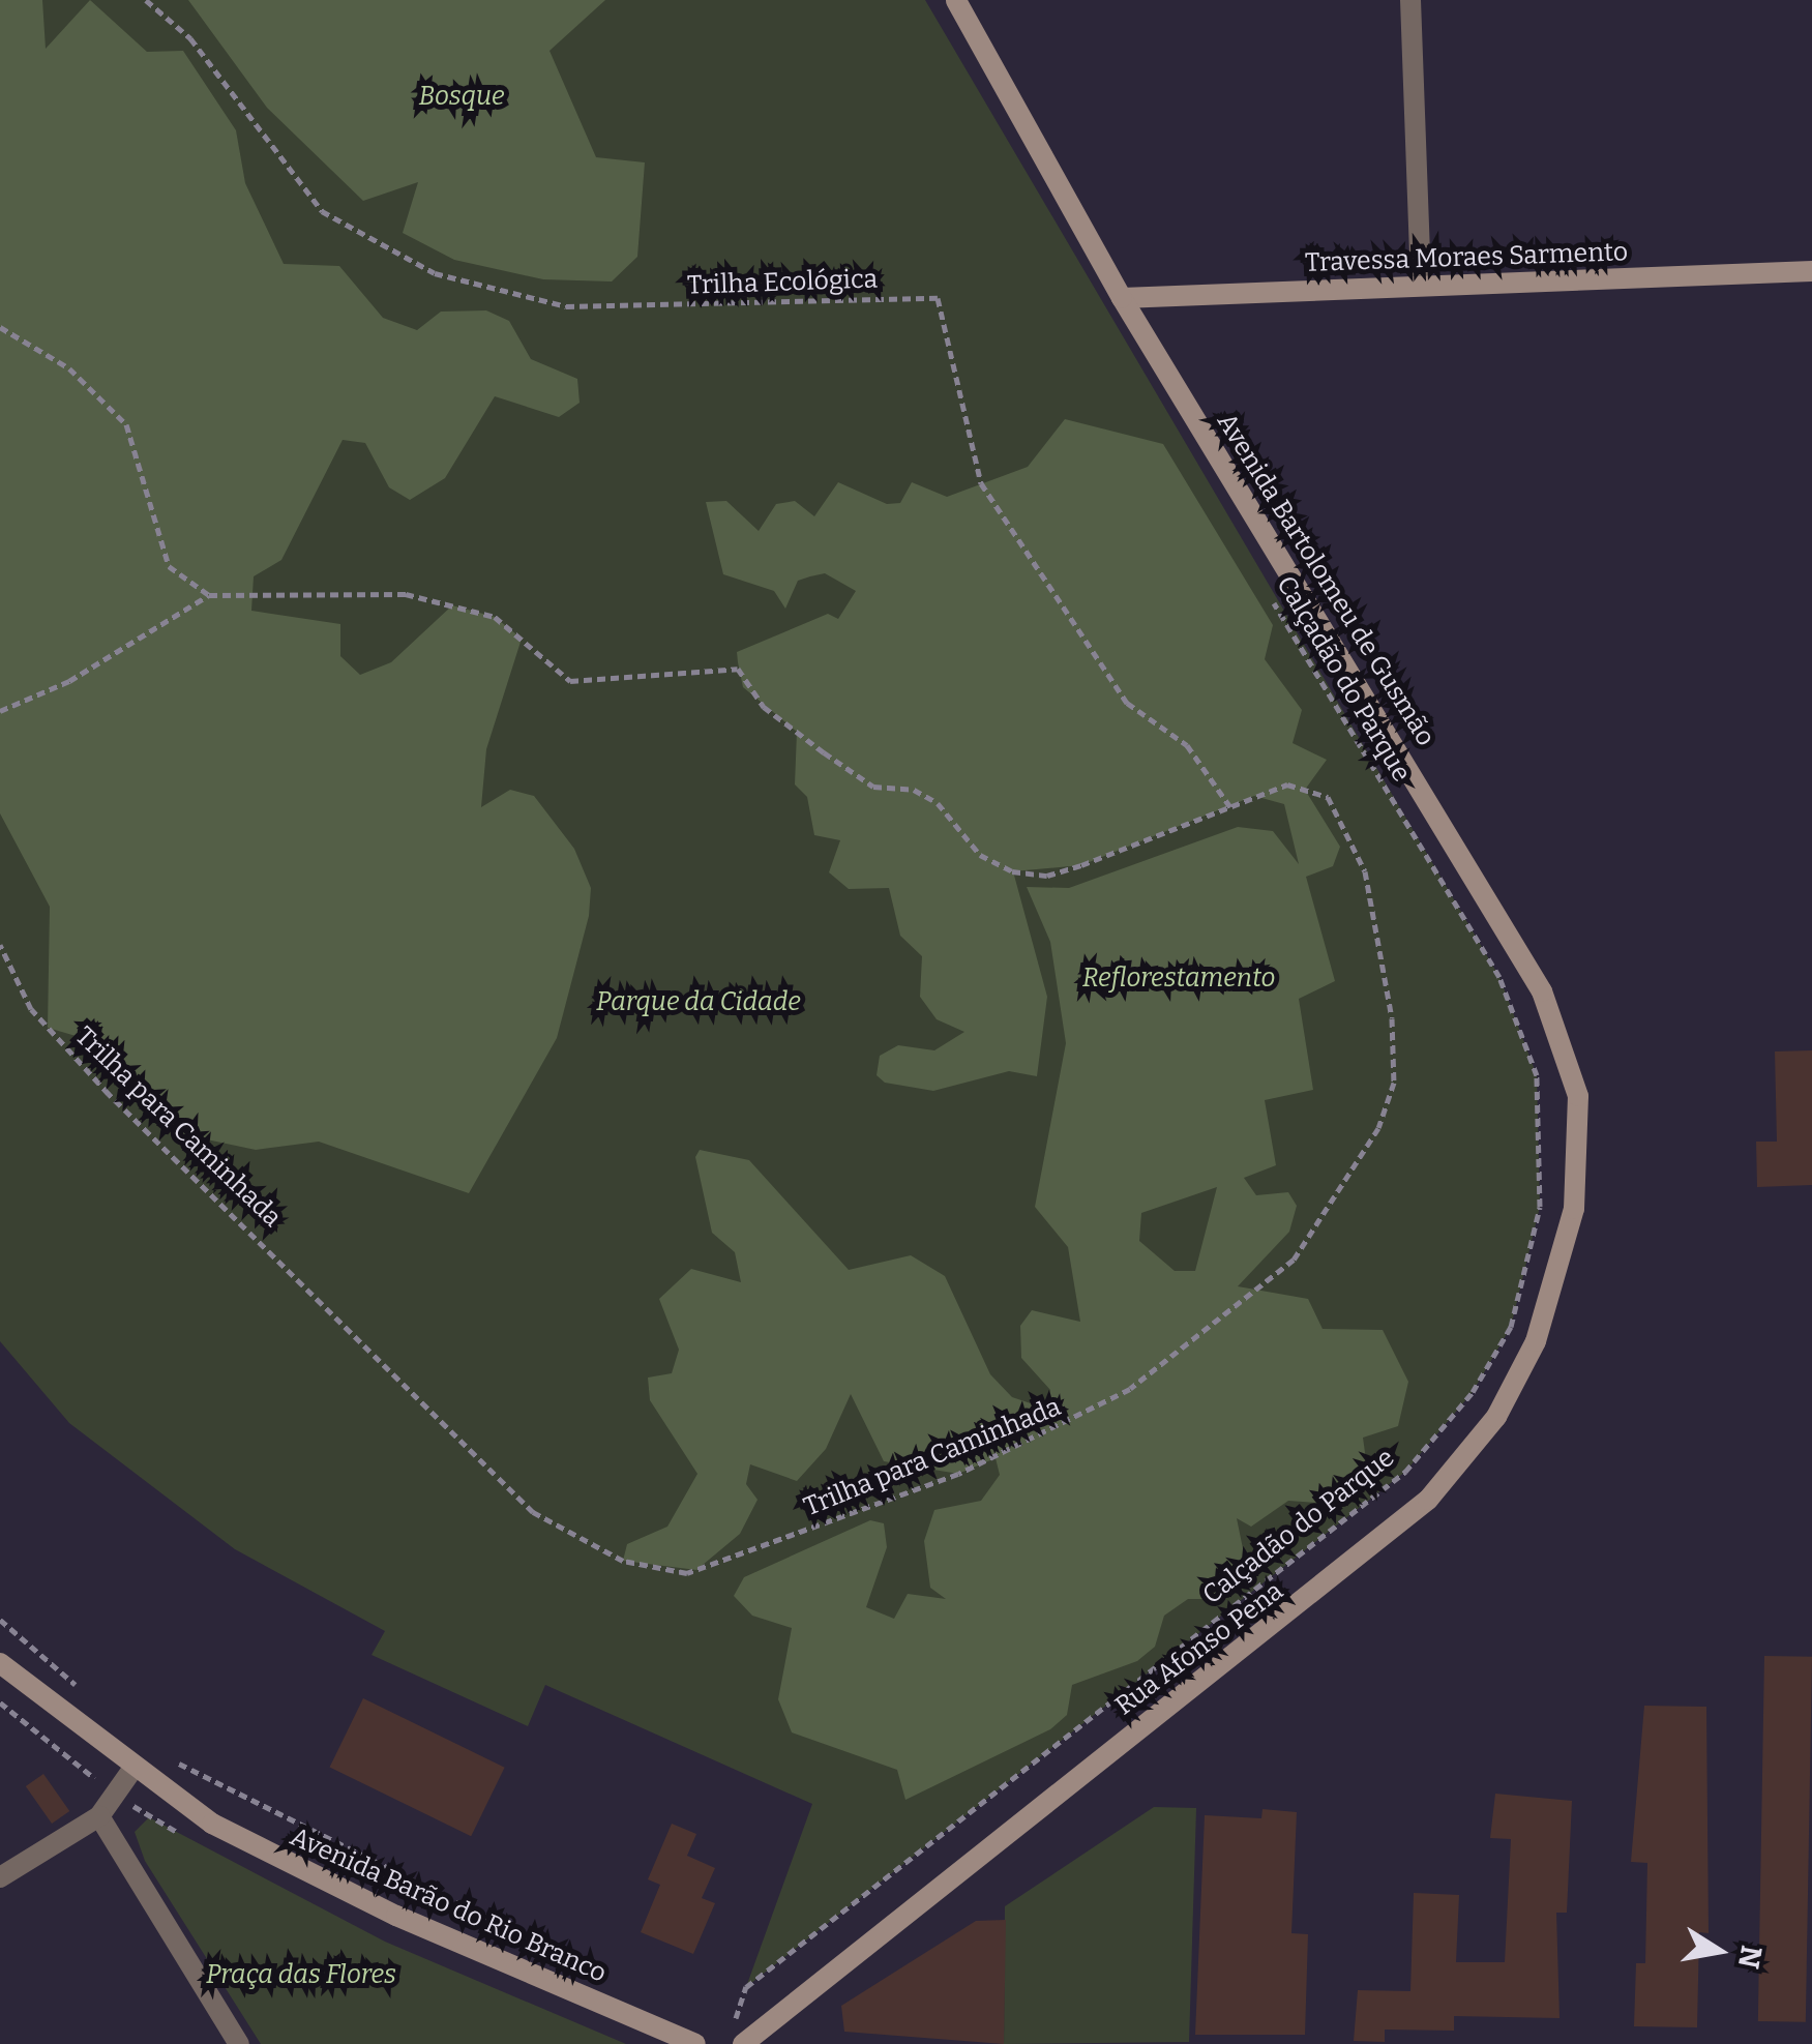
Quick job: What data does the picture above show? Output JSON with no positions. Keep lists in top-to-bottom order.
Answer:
{
  "streets": {
    "main road": [
      "Travessa Moraes Sarmento",
      "Avenida Bartolomeu de Gusmão",
      "Rua Afonso Pena",
      "Avenida Barão do Rio Branco"
    ],
    "path": ["Trilha Ecológica", "Calçadão do Parque", "Trilha para Caminhada"]
  },
  "crossings": [
    ["Travessa Moraes Sarmento", "Avenida Bartolomeu de Gusmão"],
    ["Trilha Ecológica", "Trilha para Caminhada"],
    ["Avenida Bartolomeu de Gusmão", "Rua Afonso Pena"]
  ],
  "parks": [
    "Bosque",
    "Reflorestamento",
    "Parque da Cidade",
    "Praça das Flores"
  ],
  "north": "right"
}
